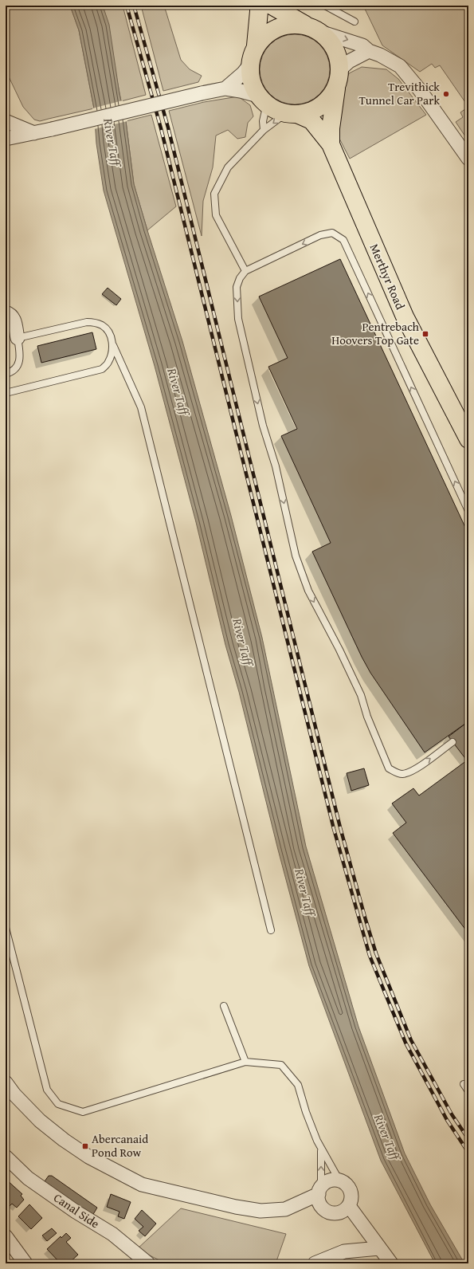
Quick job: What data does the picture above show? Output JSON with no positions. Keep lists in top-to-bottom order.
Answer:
{
  "streets": {
    "main road": ["Merthyr Road"],
    "street": ["Canal Side"]
  },
  "water": ["River Taff"],
  "places": {
    "other": ["Trevithick Tunnel Car Park"],
    "transit": ["Pentrebach Hoovers Top Gate", "Abercanaid Pond Row"]
  }
}
